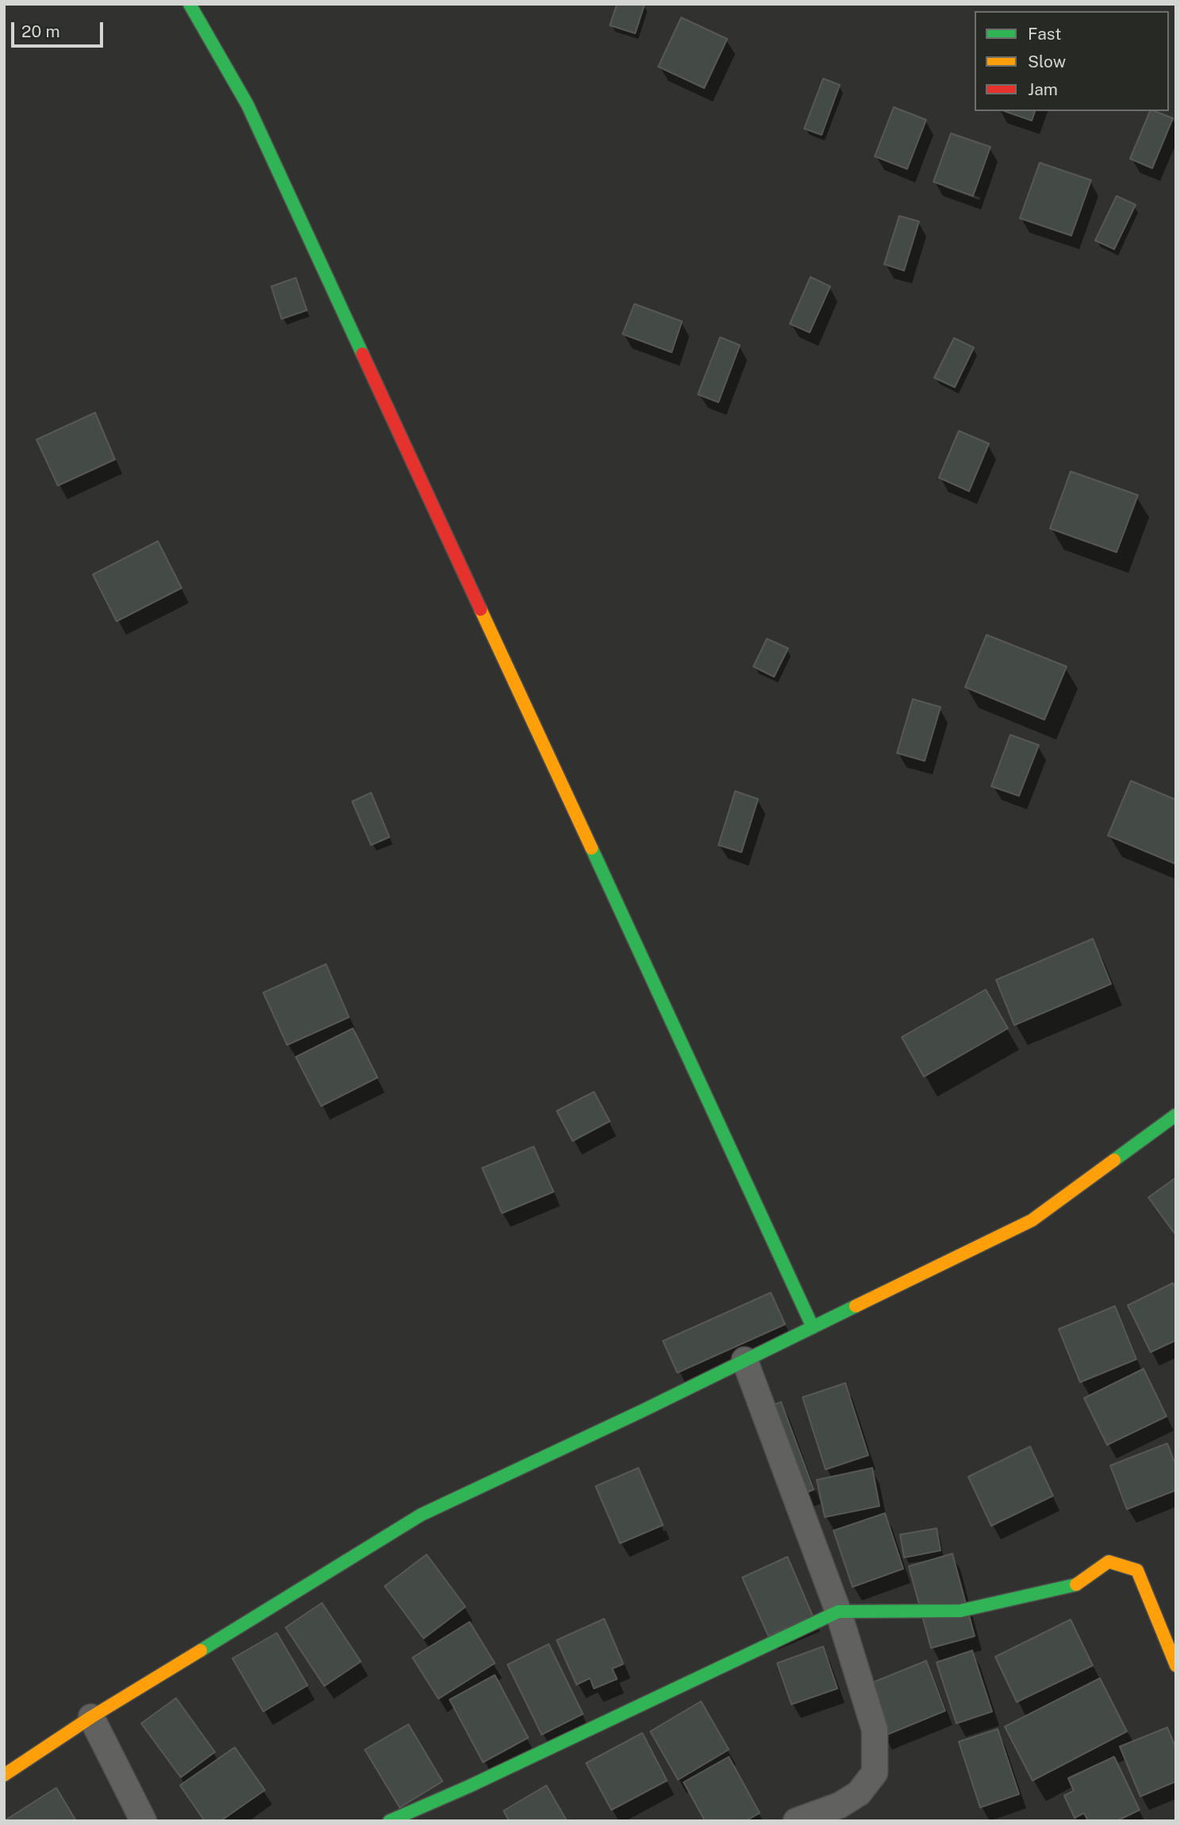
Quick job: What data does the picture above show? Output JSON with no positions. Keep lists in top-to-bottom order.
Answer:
{
  "legend": ["Fast", "Slow", "Jam"],
  "scale_bar": "20 m"
}
